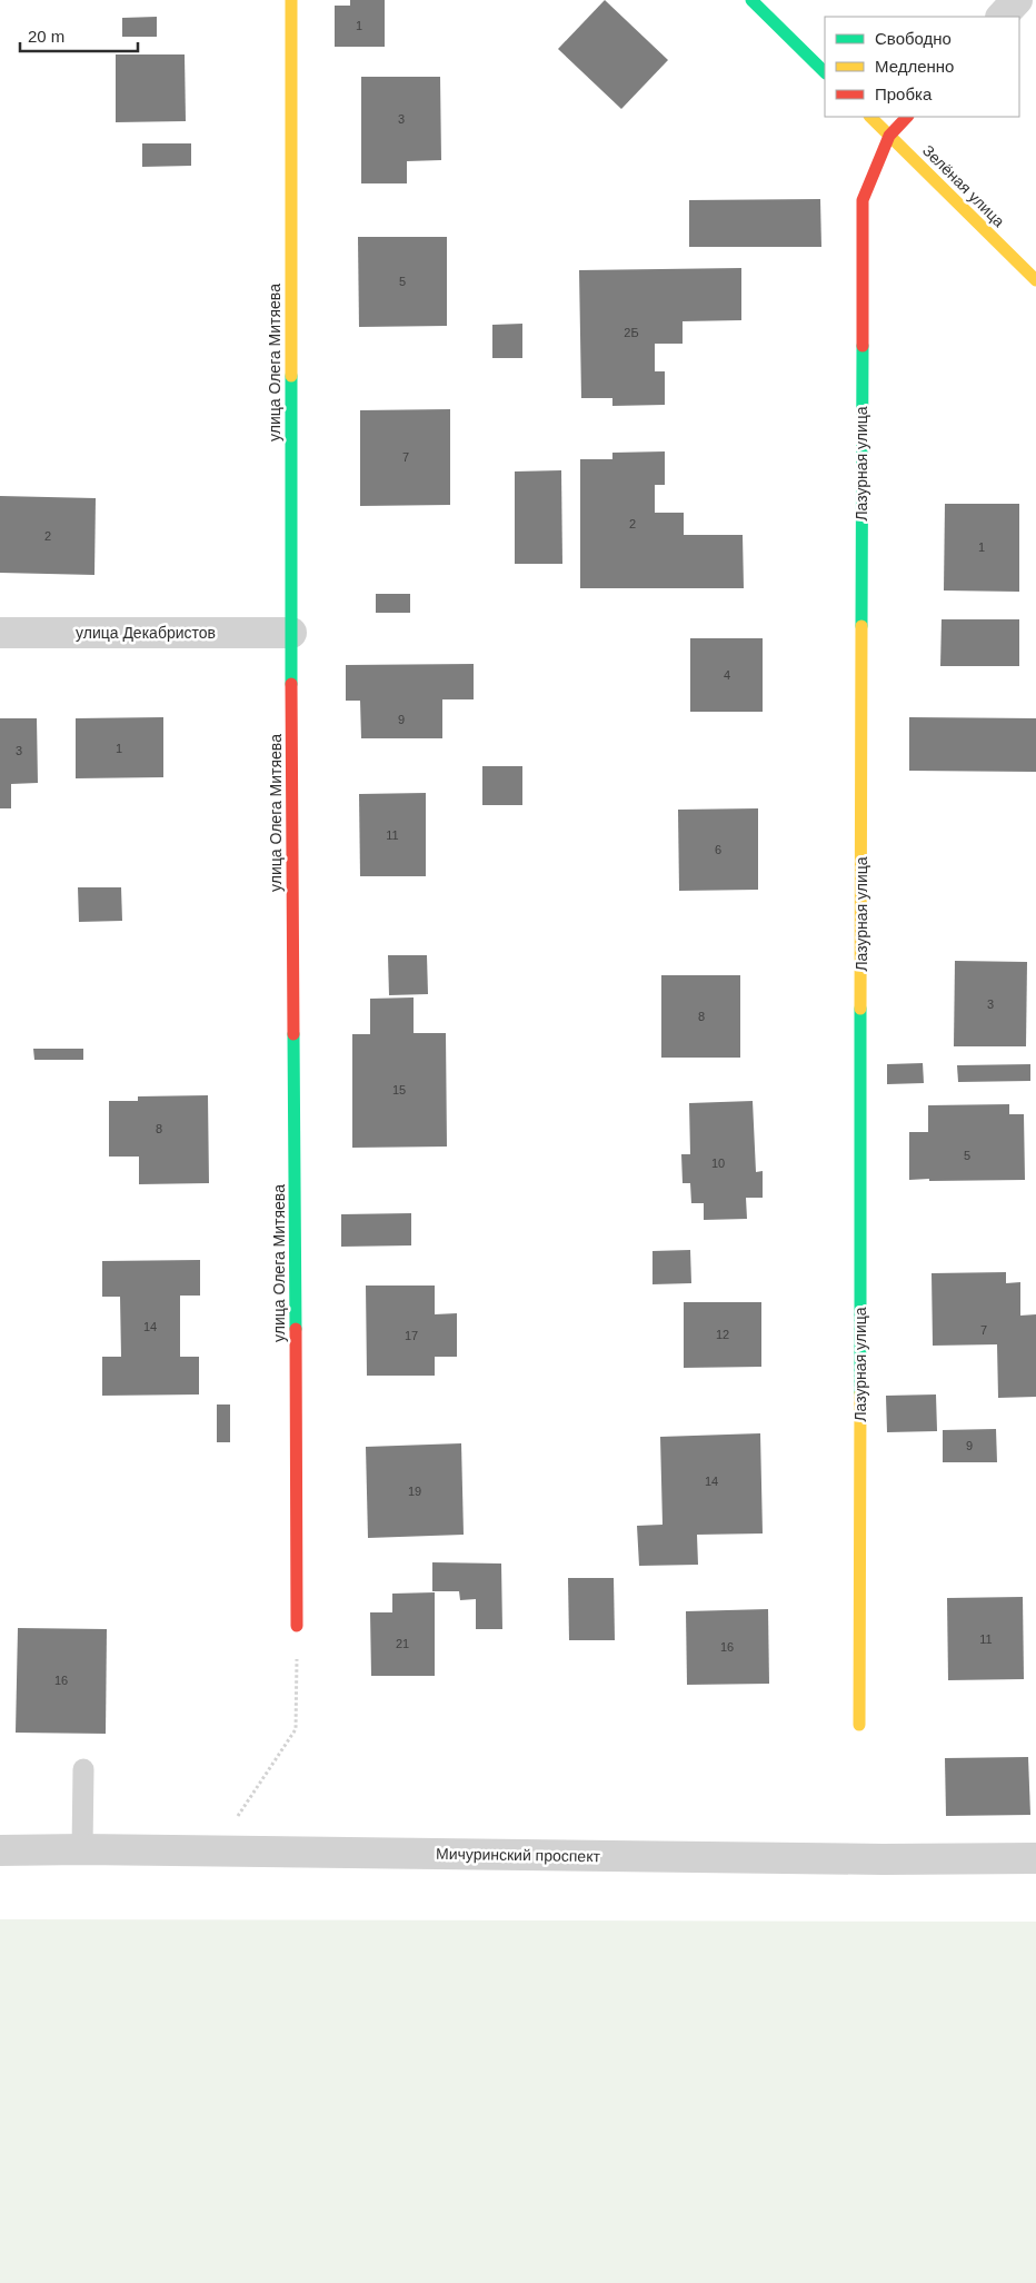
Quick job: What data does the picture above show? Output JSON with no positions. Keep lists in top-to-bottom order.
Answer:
{
  "streets": {
    "street": [
      "Зелёная улица",
      "улица Олега Митяева",
      "Лазурная улица",
      "улица Декабристов",
      "Мичуринский проспект"
    ]
  },
  "crossings": [
    ["Зелёная улица", "Лазурная улица"],
    ["улица Олега Митяева", "улица Декабристов"]
  ],
  "house_numbers": [
    "1",
    "3",
    "5",
    "2Б",
    "7",
    "2",
    "2",
    "1",
    "4",
    "9",
    "1",
    "3",
    "11",
    "6",
    "3",
    "8",
    "15",
    "8",
    "5",
    "10",
    "14",
    "7",
    "12",
    "17",
    "9",
    "14",
    "19",
    "11",
    "21",
    "16",
    "16"
  ],
  "legend": ["Свободно", "Медленно", "Пробка"],
  "scale_bar": "20 m"
}
